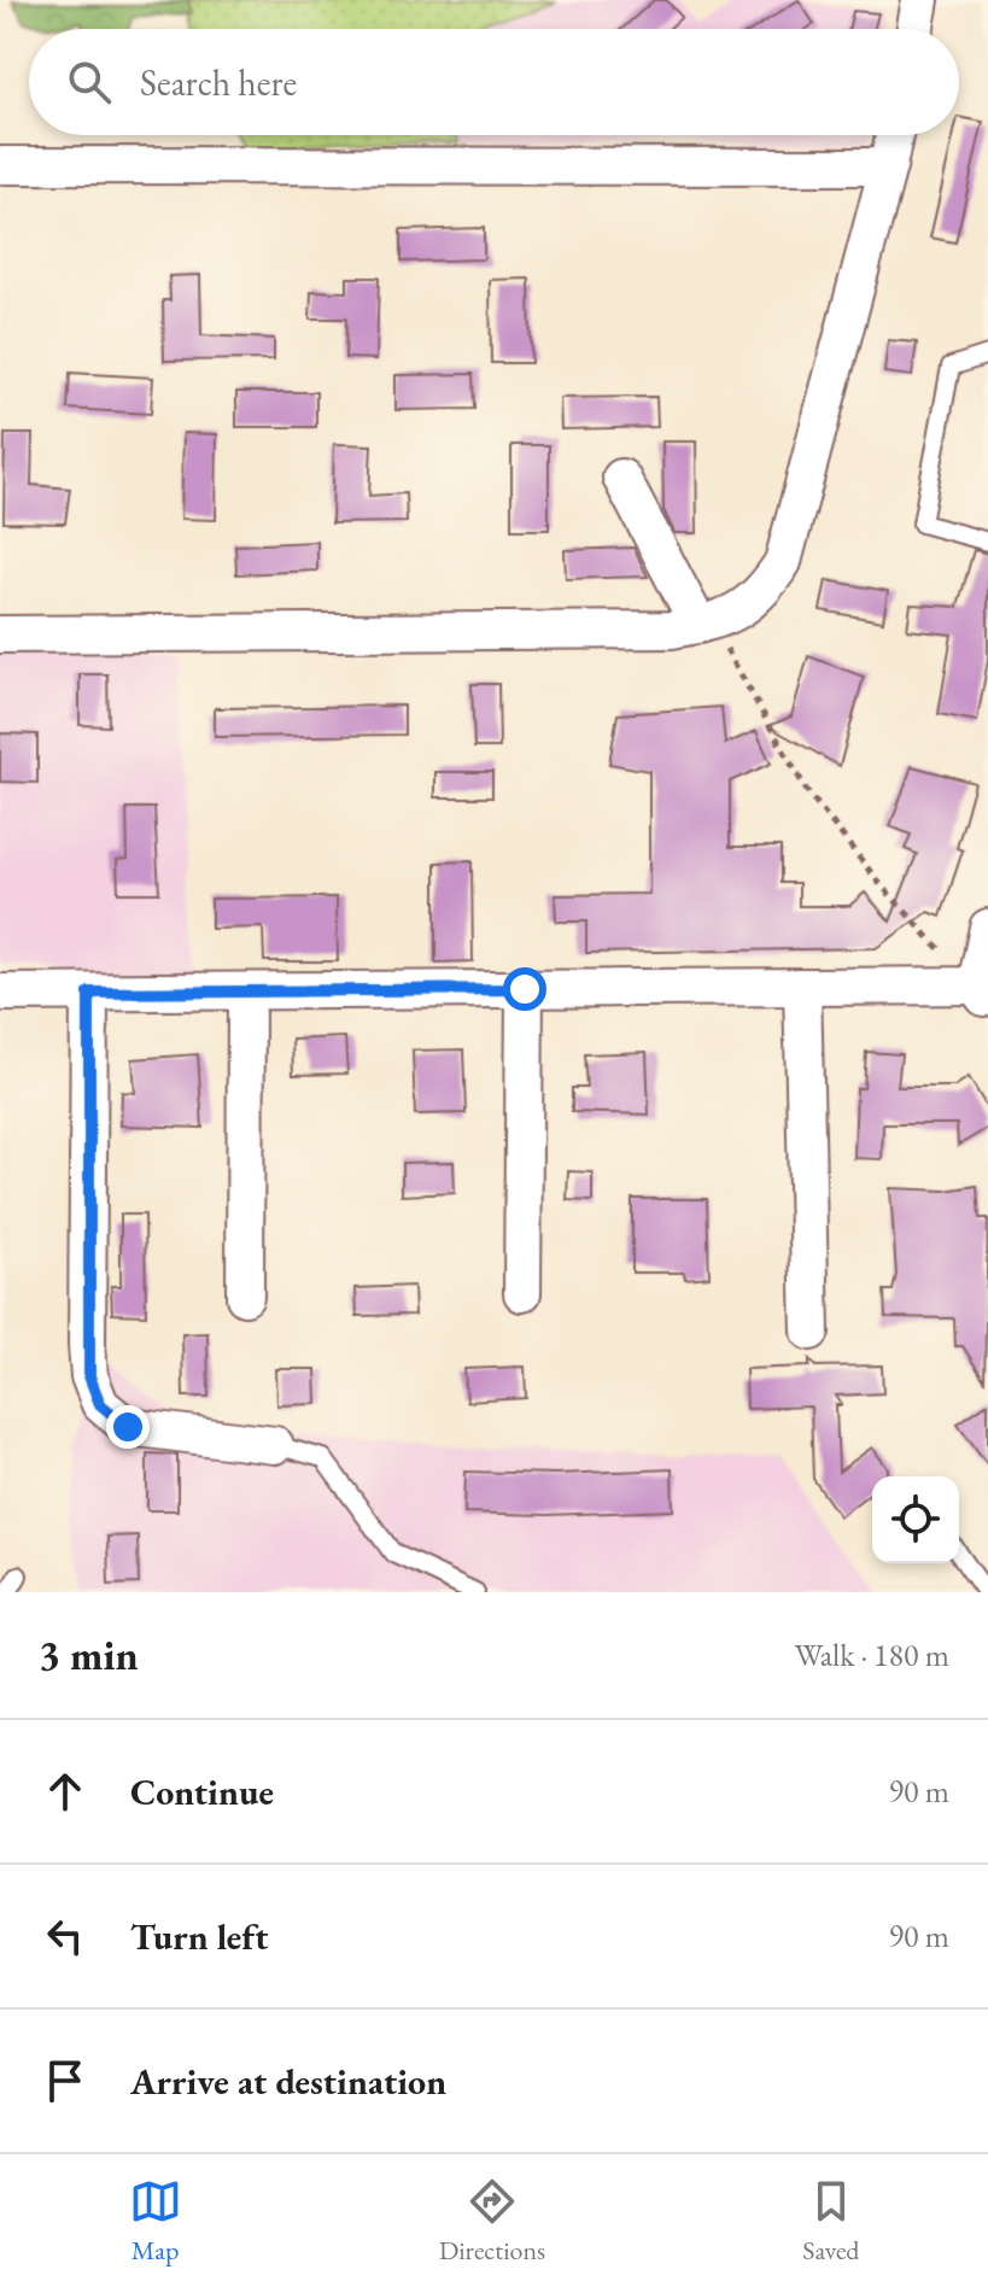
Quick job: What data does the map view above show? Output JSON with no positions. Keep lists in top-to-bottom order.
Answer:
{
  "page": {
    "search": "Search here",
    "heading": ["3 min", "Walk · 180 m"],
    "list": [
      ["Continue", "90 m"],
      ["Turn left", "90 m"],
      "Arrive at destination"
    ],
    "nav": ["Map", "Directions", "Saved"]
  }
}
